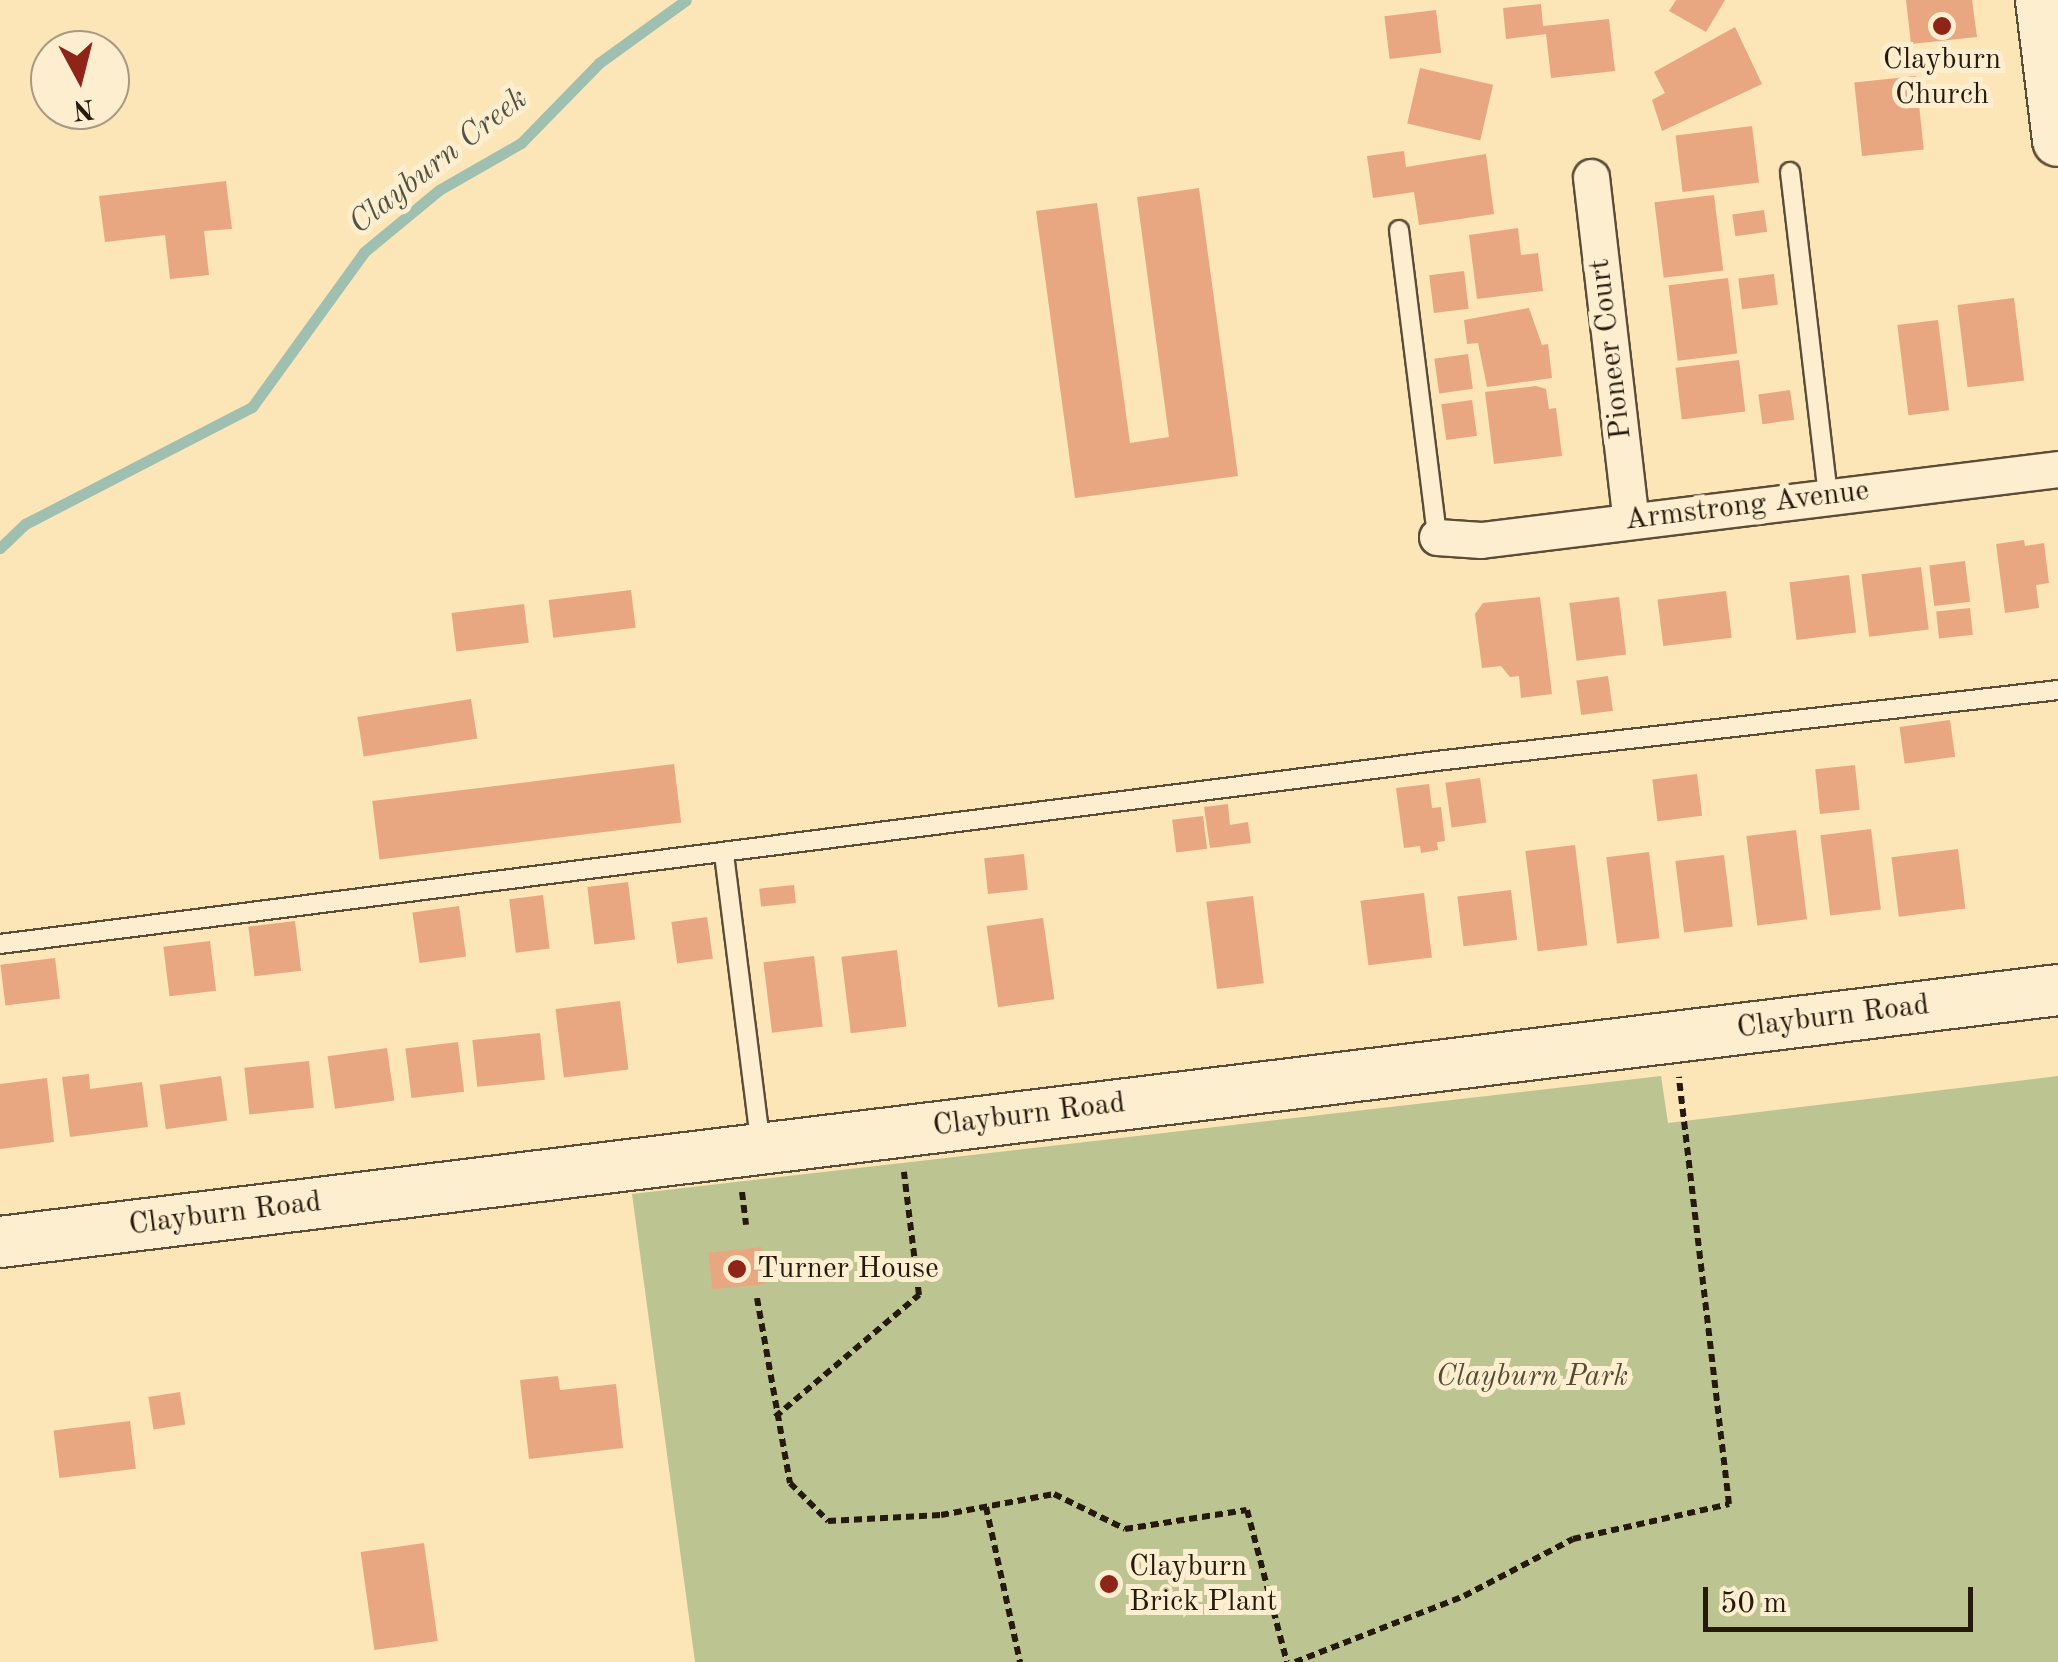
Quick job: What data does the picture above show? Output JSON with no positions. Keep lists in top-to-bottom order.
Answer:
{
  "streets": {
    "street": ["Pioneer Court", "Armstrong Avenue", "Clayburn Road"]
  },
  "crossings": [
    ["Pioneer Court", "Armstrong Avenue"]
  ],
  "water": ["Clayburn Creek"],
  "parks": ["Clayburn Park"],
  "places": ["Clayburn Church", "Turner House", "Clayburn Brick Plant"],
  "scale_bar": "50 m",
  "north": "bottom"
}
